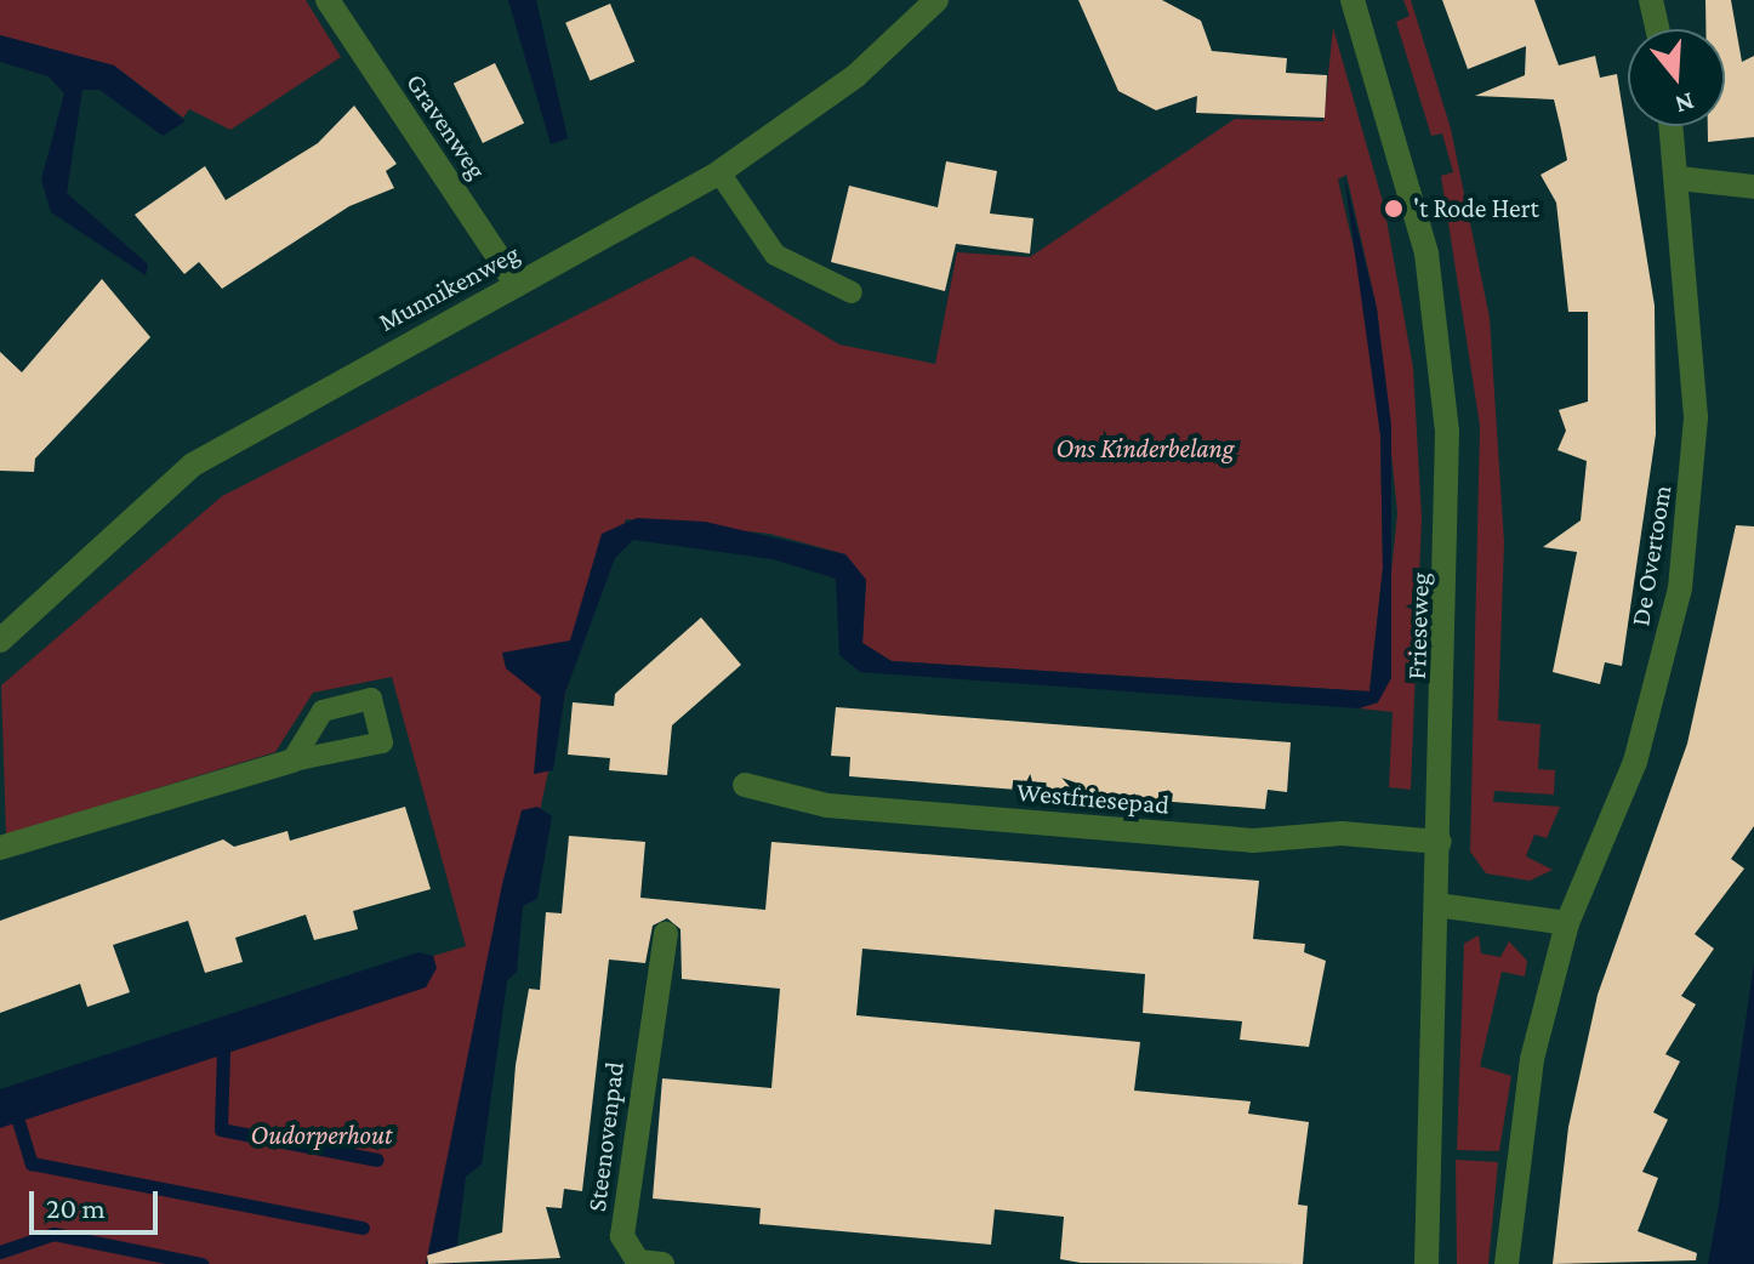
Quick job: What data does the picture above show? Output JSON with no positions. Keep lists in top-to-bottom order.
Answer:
{
  "streets": {
    "street": [
      "Gravenweg",
      "Munnikenweg",
      "De Overtoom",
      "Frieseweg",
      "Westfriesepad",
      "Steenovenpad"
    ]
  },
  "crossings": [
    ["Gravenweg", "Munnikenweg"],
    ["Frieseweg", "Westfriesepad"]
  ],
  "parks": ["Ons Kinderbelang", "Oudorperhout"],
  "places": ["'t Rode Hert"],
  "scale_bar": "20 m",
  "north": "bottom"
}
